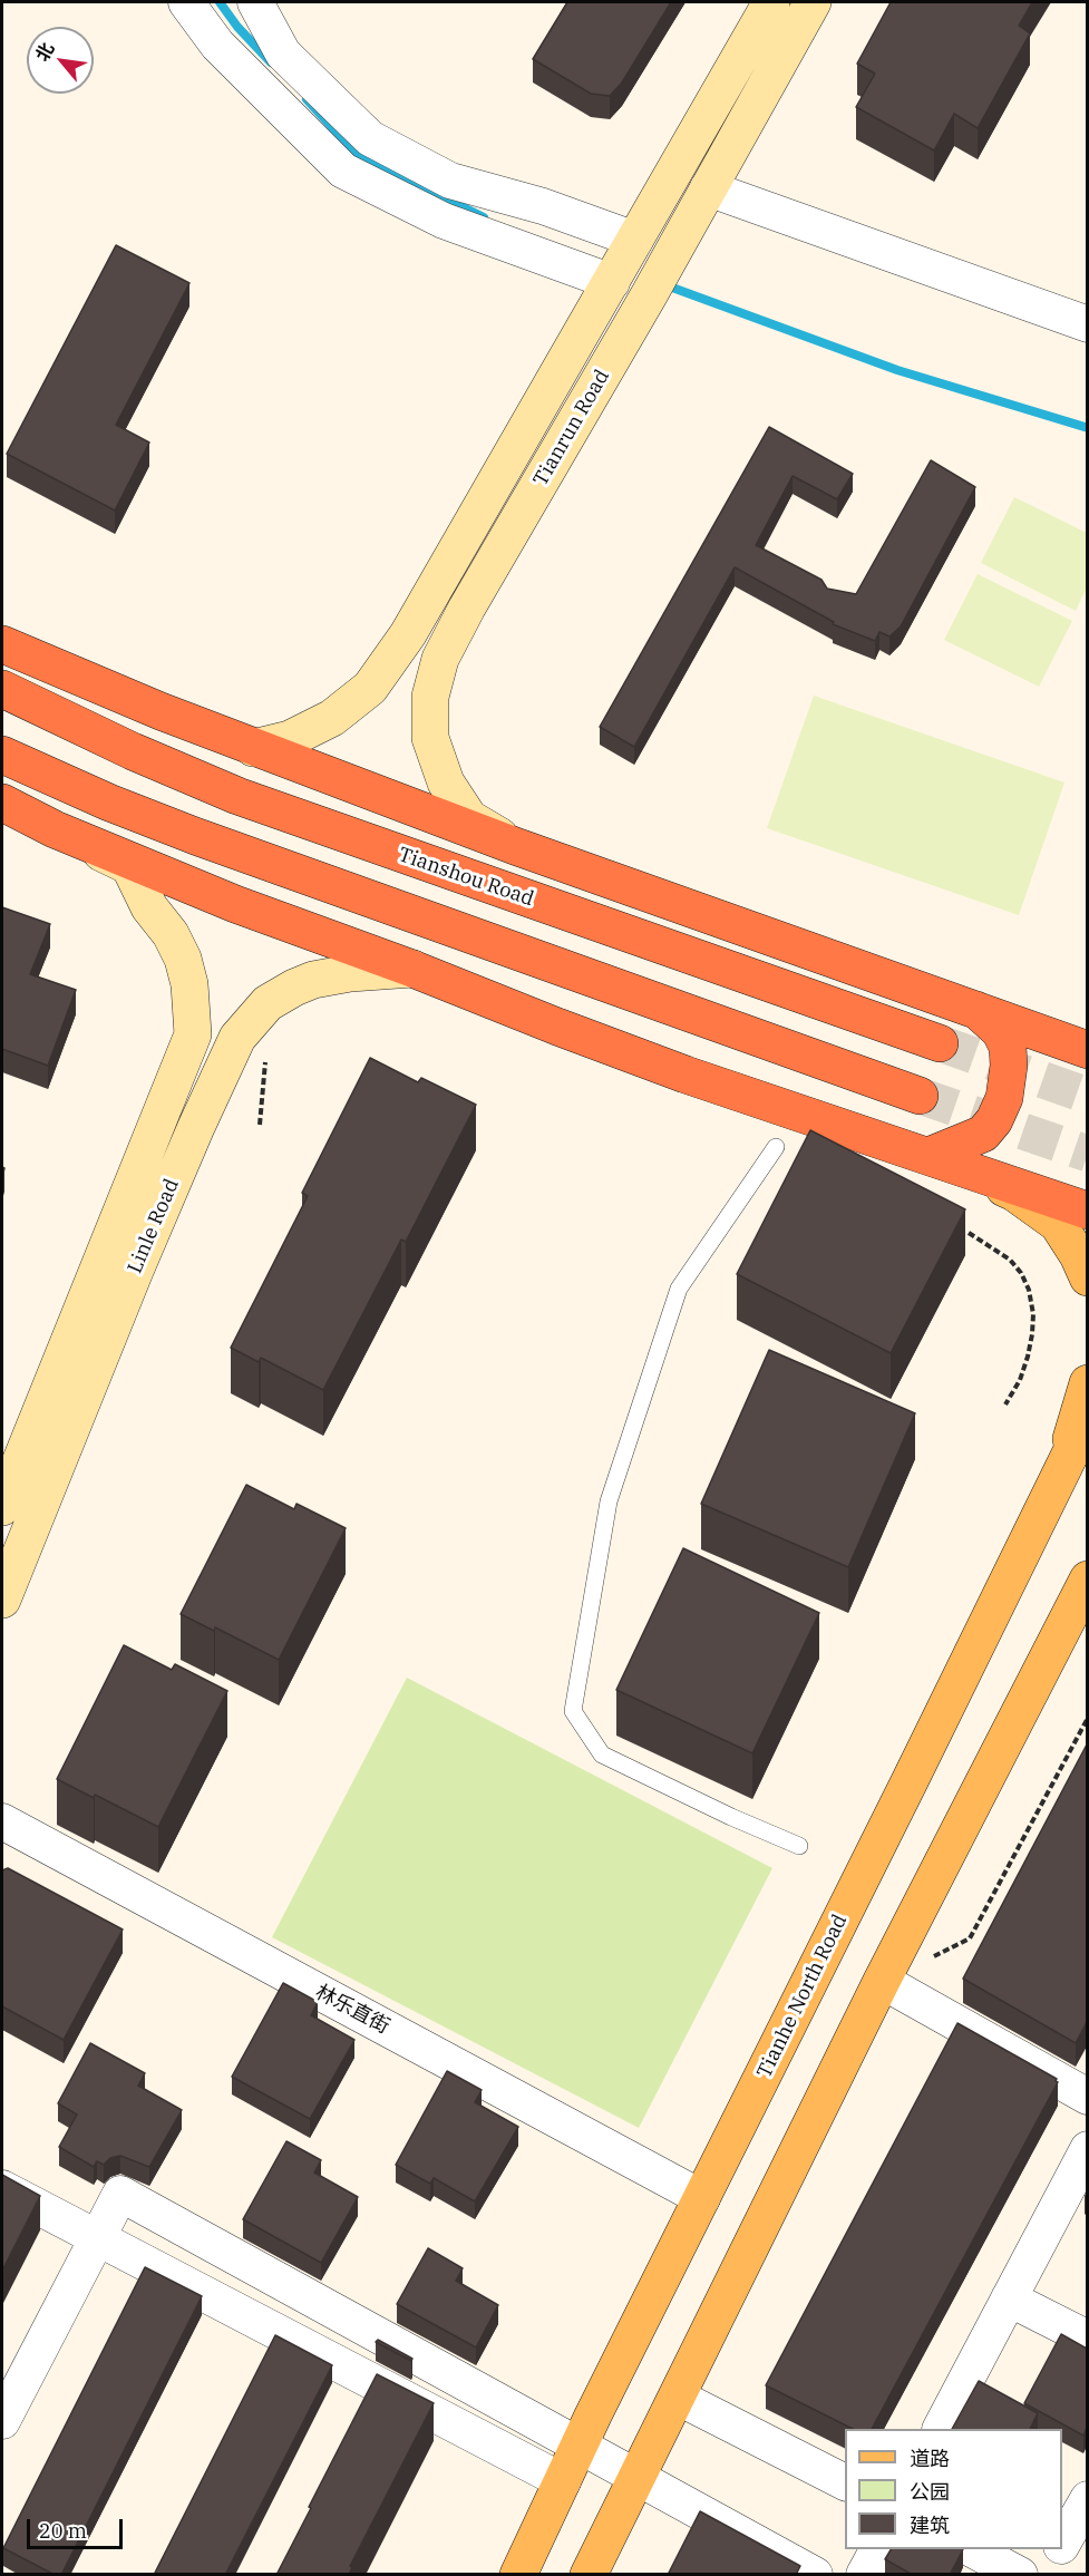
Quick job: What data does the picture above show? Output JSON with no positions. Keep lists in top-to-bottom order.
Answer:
{
  "streets": {
    "highway": ["Tianshou Road"],
    "main road": ["Tianhe North Road"],
    "street": ["Tianrun Road", "Linle Road", "林乐直街"]
  },
  "crossings": [
    ["Tianhe North Road", "林乐直街"]
  ],
  "legend": ["道路", "公园", "建筑"],
  "scale_bar": "20 m",
  "north": "top left"
}
